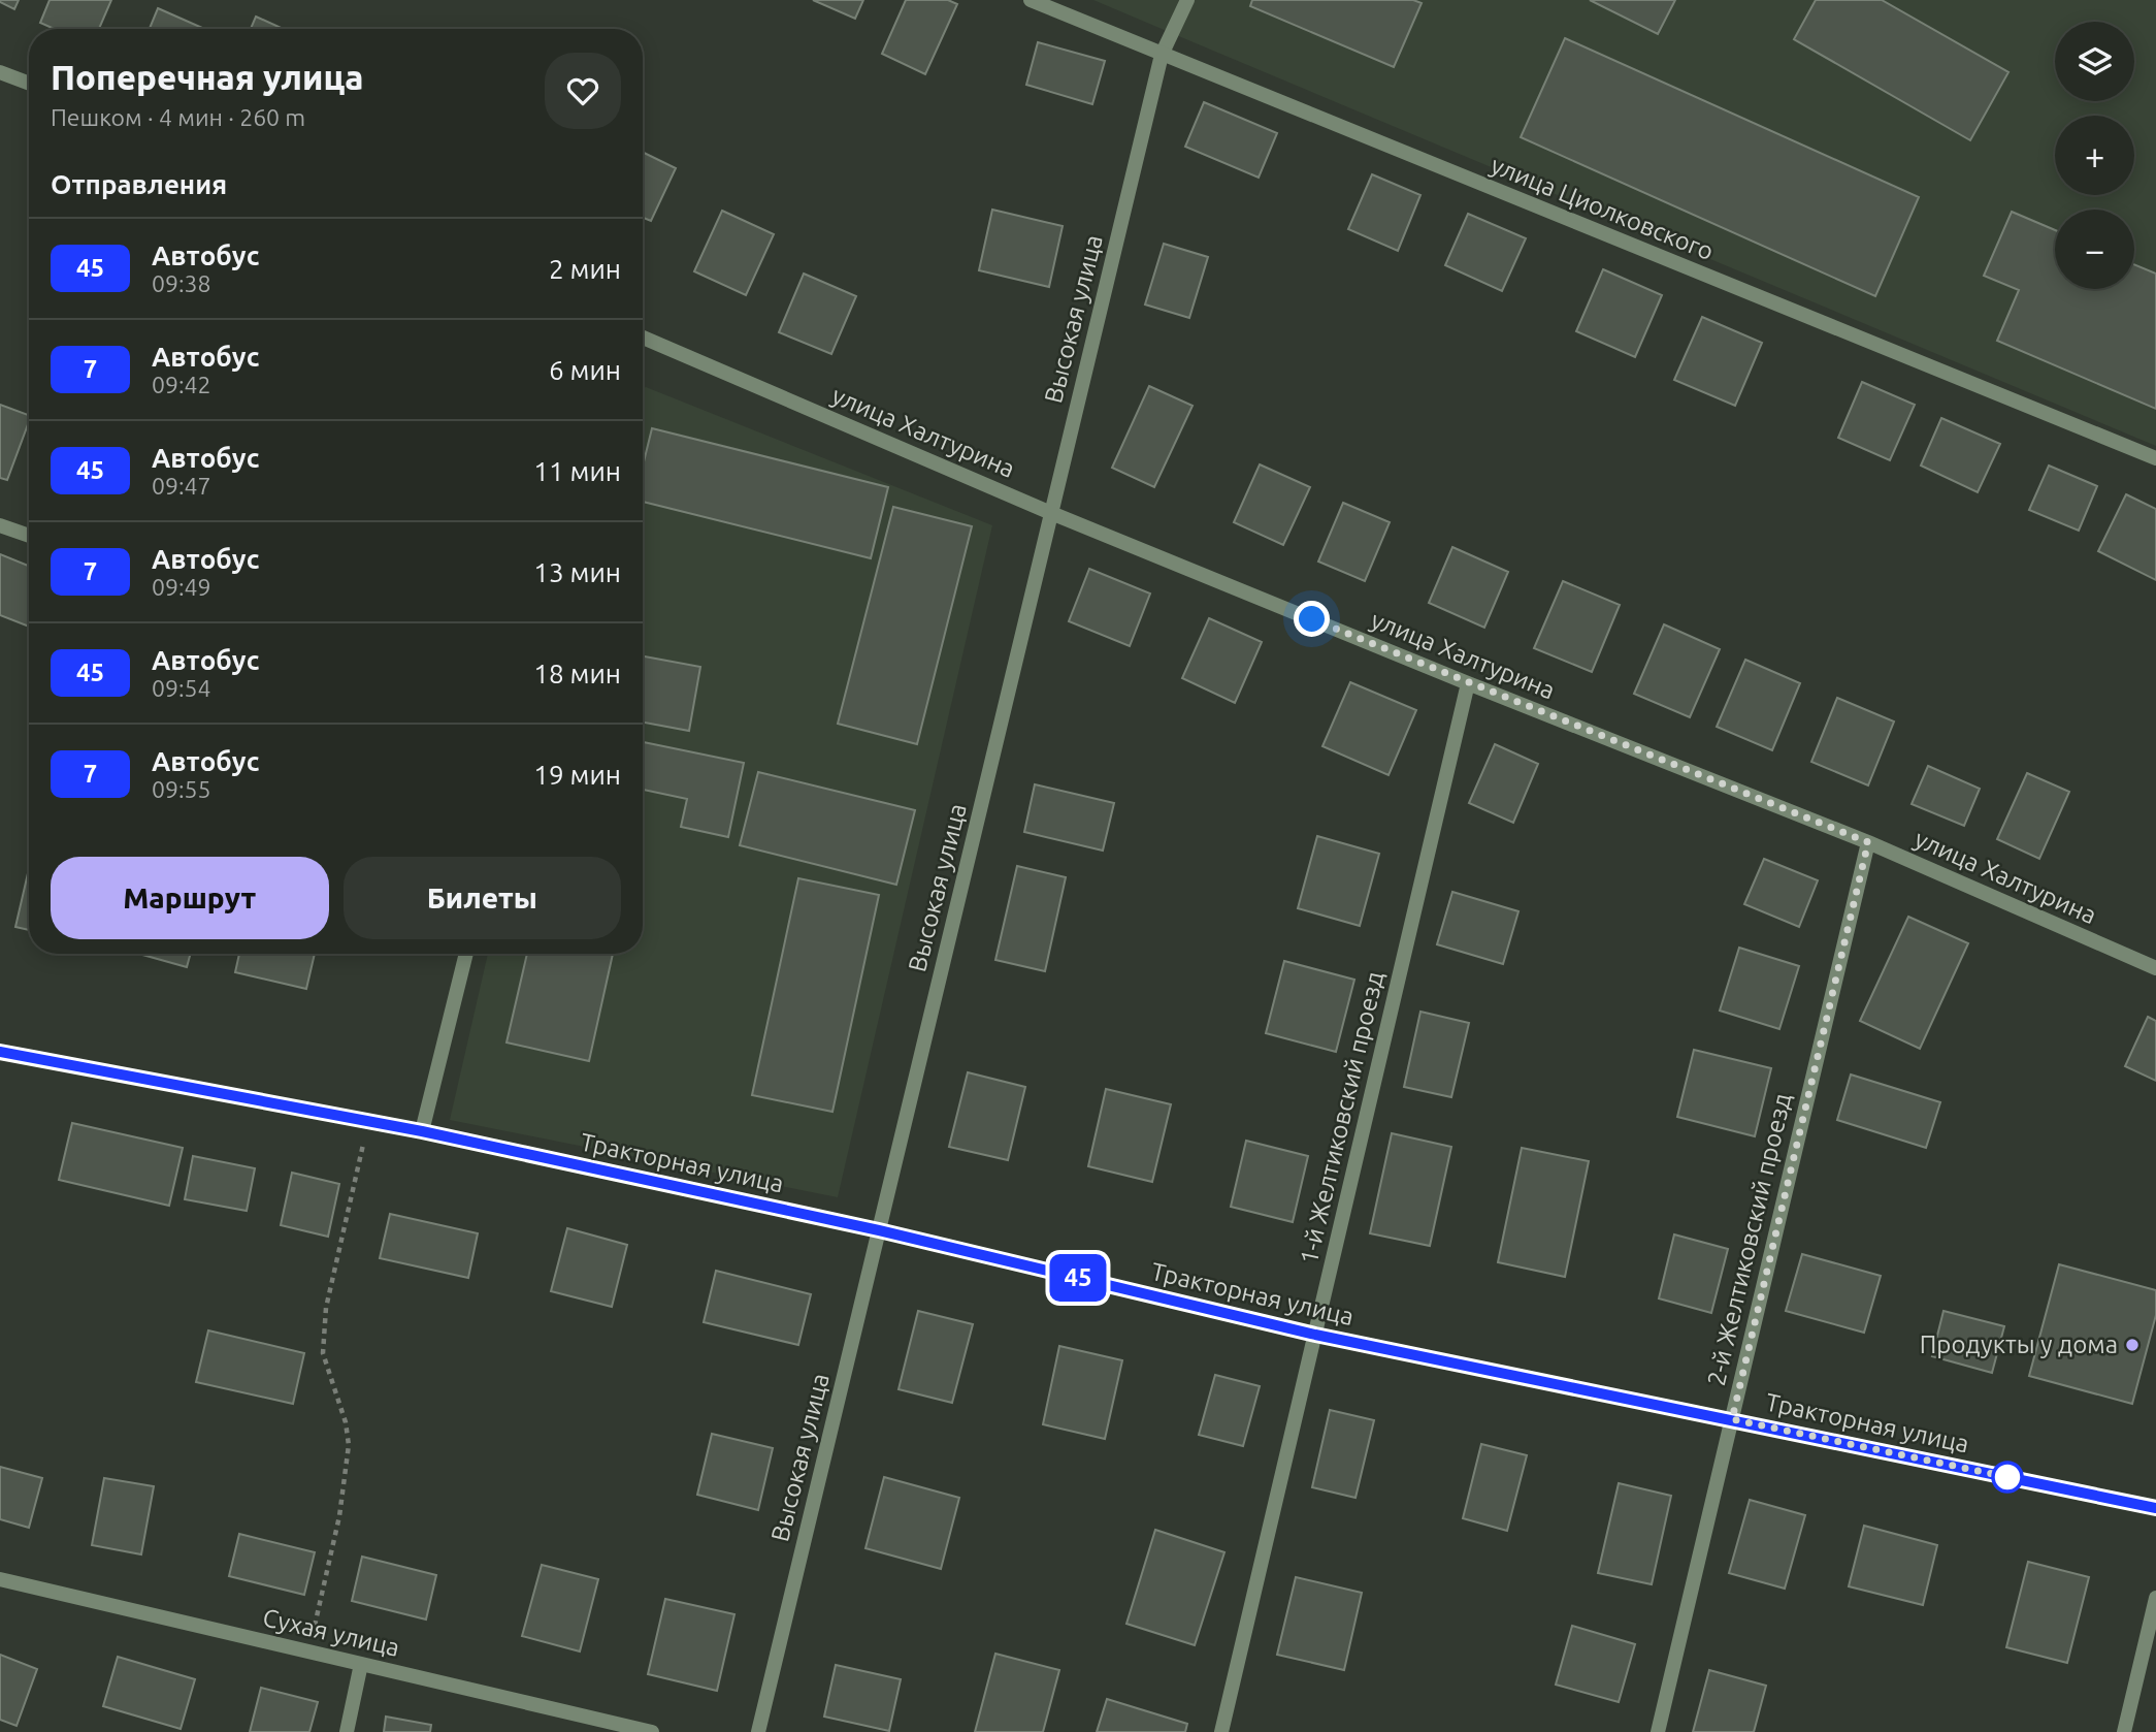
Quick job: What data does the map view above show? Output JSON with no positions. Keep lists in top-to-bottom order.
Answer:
{
  "streets": {
    "street": [
      "улица Циолковского",
      "Высокая улица",
      "улица Халтурина",
      "1-й Желтиковский проезд",
      "Тракторная улица",
      "2-й Желтиковский проезд",
      "Сухая улица"
    ]
  },
  "crossings": [
    ["улица Циолковского", "Высокая улица"],
    ["Высокая улица", "улица Халтурина"],
    ["Высокая улица", "Тракторная улица"],
    ["улица Халтурина", "1-й Желтиковский проезд"],
    ["улица Халтурина", "2-й Желтиковский проезд"],
    ["1-й Желтиковский проезд", "Тракторная улица"],
    ["Тракторная улица", "2-й Желтиковский проезд"]
  ],
  "places": ["Продукты у дома"],
  "lines": ["bus line 45"],
  "page": {
    "on_map": "45",
    "map_buttons": ["+", "−"],
    "heading": [
      ["Поперечная улица", "Пешком · 4 мин · 260 m"],
      "Отправления"
    ],
    "list": [
      {
        "mark": "45",
        "name": "Автобус",
        "note": "09:38",
        "value": "2 мин"
      },
      {
        "mark": "7",
        "name": "Автобус",
        "note": "09:42",
        "value": "6 мин"
      },
      {
        "mark": "45",
        "name": "Автобус",
        "note": "09:47",
        "value": "11 мин"
      },
      {
        "mark": "7",
        "name": "Автобус",
        "note": "09:49",
        "value": "13 мин"
      },
      {
        "mark": "45",
        "name": "Автобус",
        "note": "09:54",
        "value": "18 мин"
      },
      {
        "mark": "7",
        "name": "Автобус",
        "note": "09:55",
        "value": "19 мин"
      }
    ],
    "buttons": ["Маршрут", "Билеты"]
  }
}
